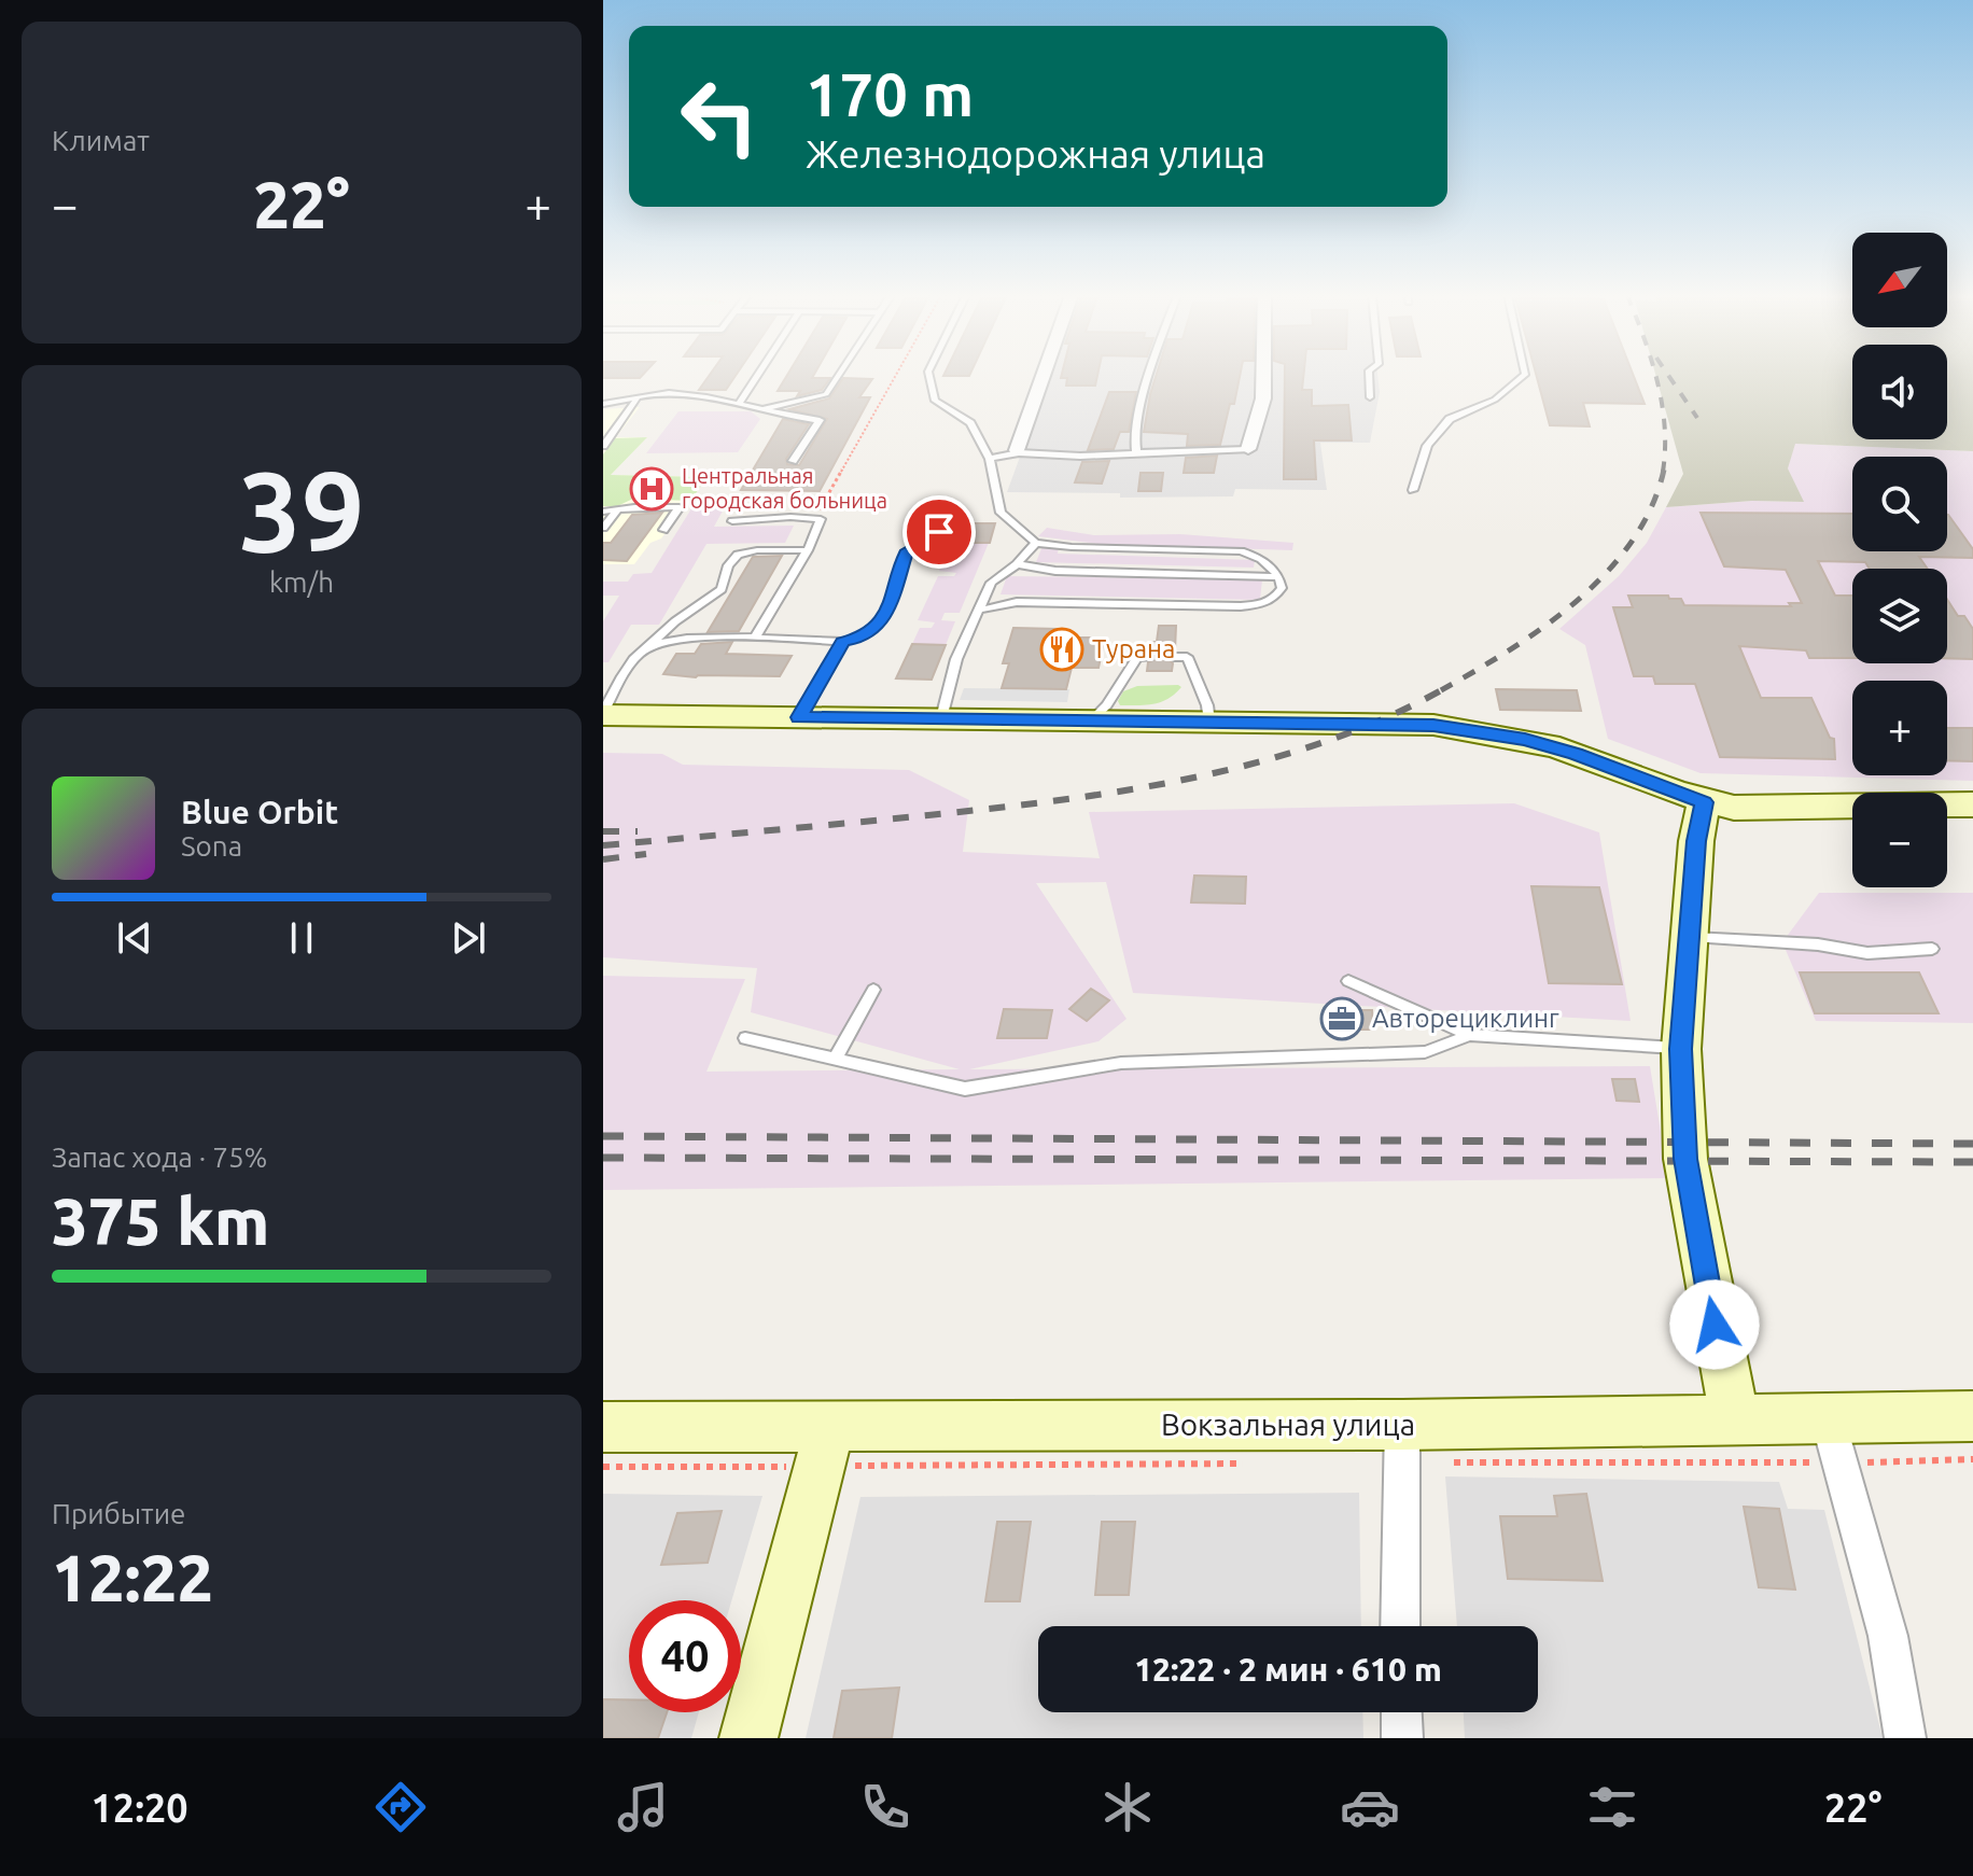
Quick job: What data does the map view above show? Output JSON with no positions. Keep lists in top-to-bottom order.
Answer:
{
  "streets": {
    "street": ["Вокзальная улица"]
  },
  "places": {
    "hospital": ["Центральная городская больница"],
    "restaurant": ["Турана"],
    "office": ["Авторециклинг"]
  },
  "north": "bottom left",
  "page": {
    "tile": [
      "Климат",
      ["39", "km/h"],
      ["Запас хода · 75%", "375 km"],
      ["Прибытие", "12:22"]
    ],
    "turn": ["170 m", "Железнодорожная улица"],
    "heat": ["−", "22°", "+"],
    "map_buttons": ["+", "−"],
    "song": ["Blue Orbit", "Sona"],
    "limit": "40",
    "trip": "12:22 · 2 мин · 610 m",
    "tabs": ["12:20", "22°"]
  }
}
